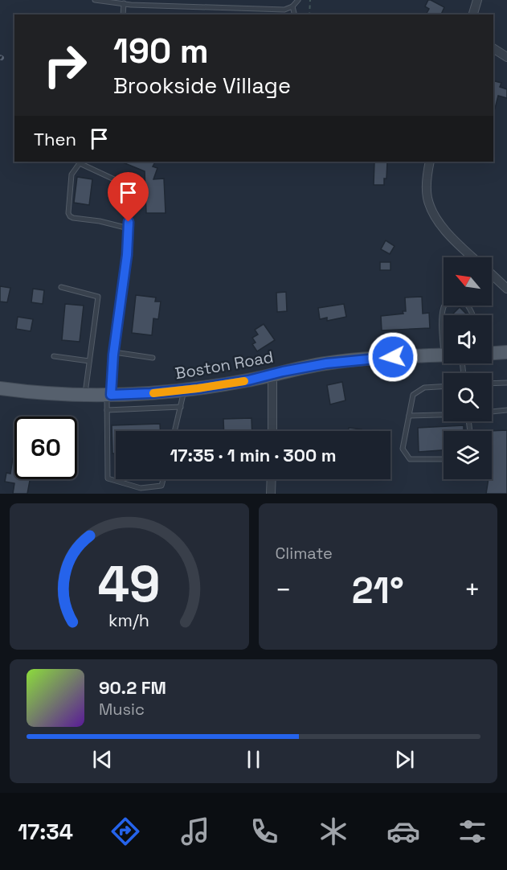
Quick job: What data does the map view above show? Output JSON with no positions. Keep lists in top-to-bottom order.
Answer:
{
  "streets": {
    "main road": ["Boston Road"]
  },
  "north": "top left",
  "page": {
    "turn": ["190 m", "Brookside Village"],
    "then": "Then",
    "limit": "60",
    "trip": "17:35 · 1 min · 300 m",
    "tile": "Climate",
    "heat": ["−", "21°", "+"],
    "song": ["90.2 FM", "Music"],
    "tabs": "17:34",
    "gauge": ["49", "km/h"]
  }
}
